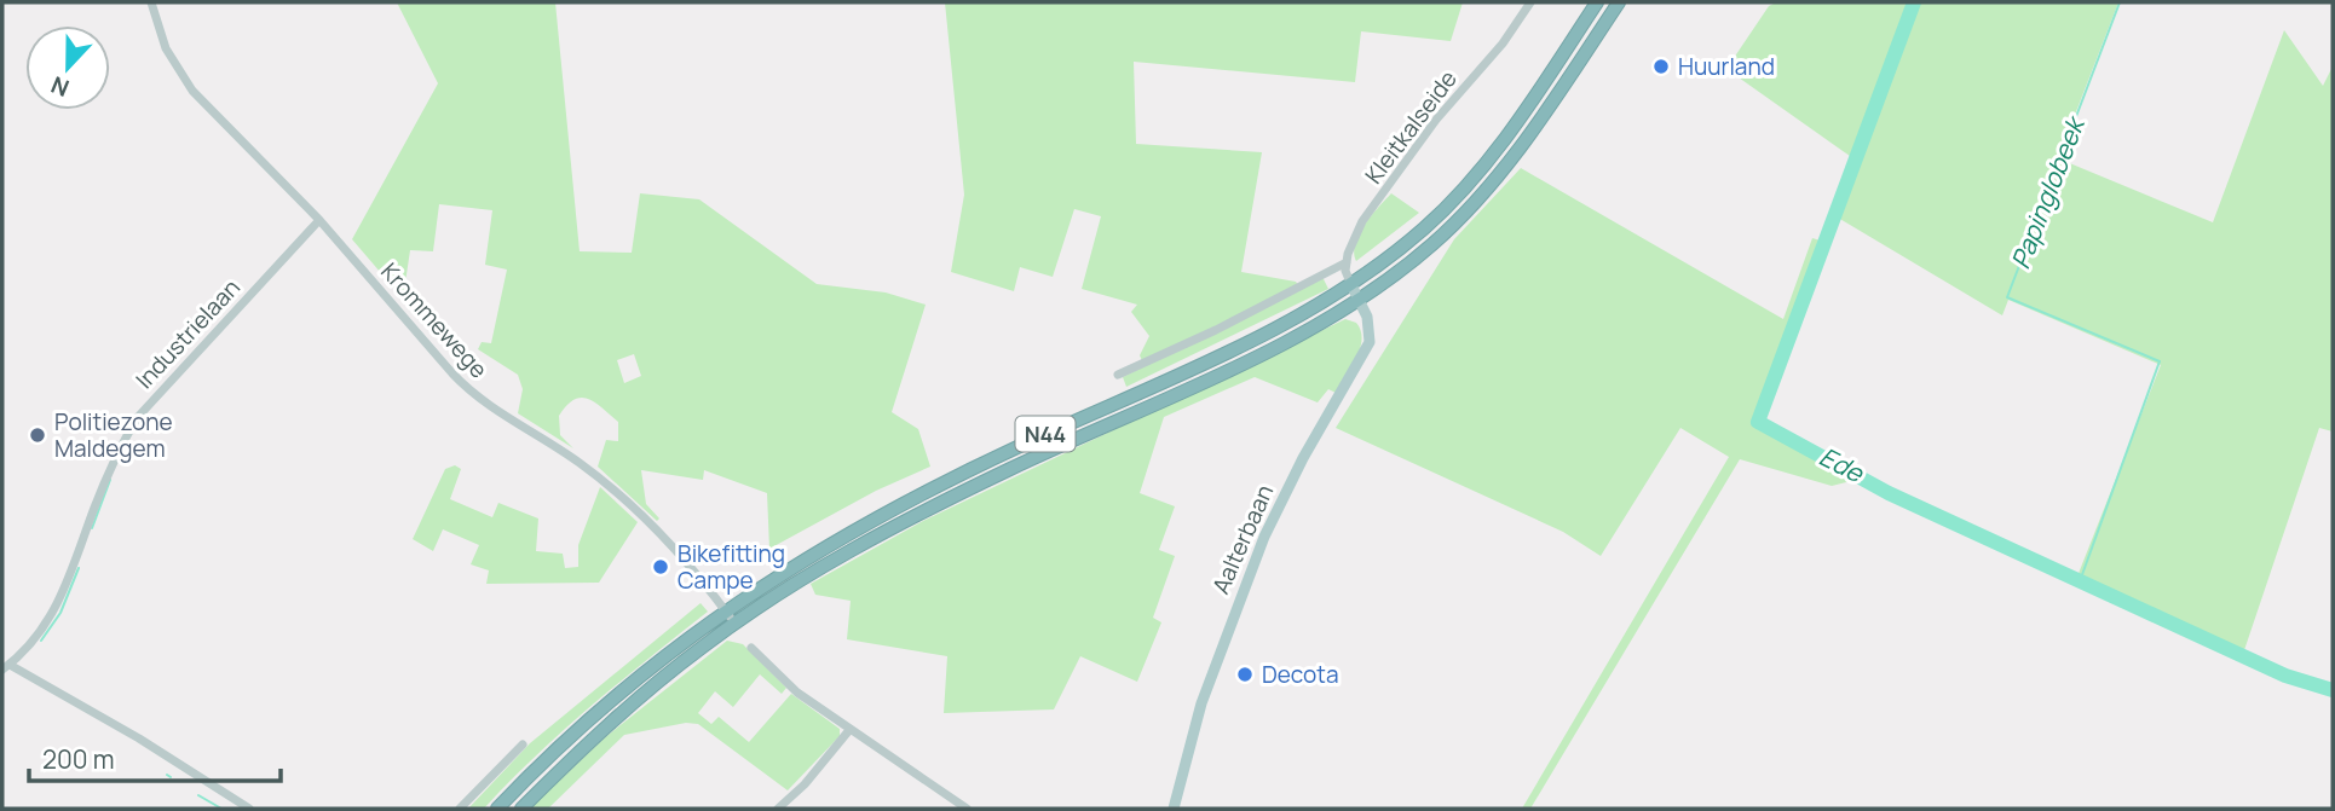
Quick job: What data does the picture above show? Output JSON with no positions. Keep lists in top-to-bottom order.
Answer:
{
  "streets": {
    "highway": ["N44"],
    "main road": ["Aalterbaan"],
    "street": ["Kleitkalseide", "Krommewege", "Industrielaan"]
  },
  "crossings": [
    ["Krommewege", "Industrielaan"],
    ["Krommewege", "N44"],
    ["N44", "Aalterbaan"]
  ],
  "water": ["Papinglobeek", "Ede"],
  "places": [
    "Huurland",
    "Politiezone Maldegem",
    "Bikefitting Campe",
    "Decota"
  ],
  "scale_bar": "200 m",
  "north": "bottom"
}
